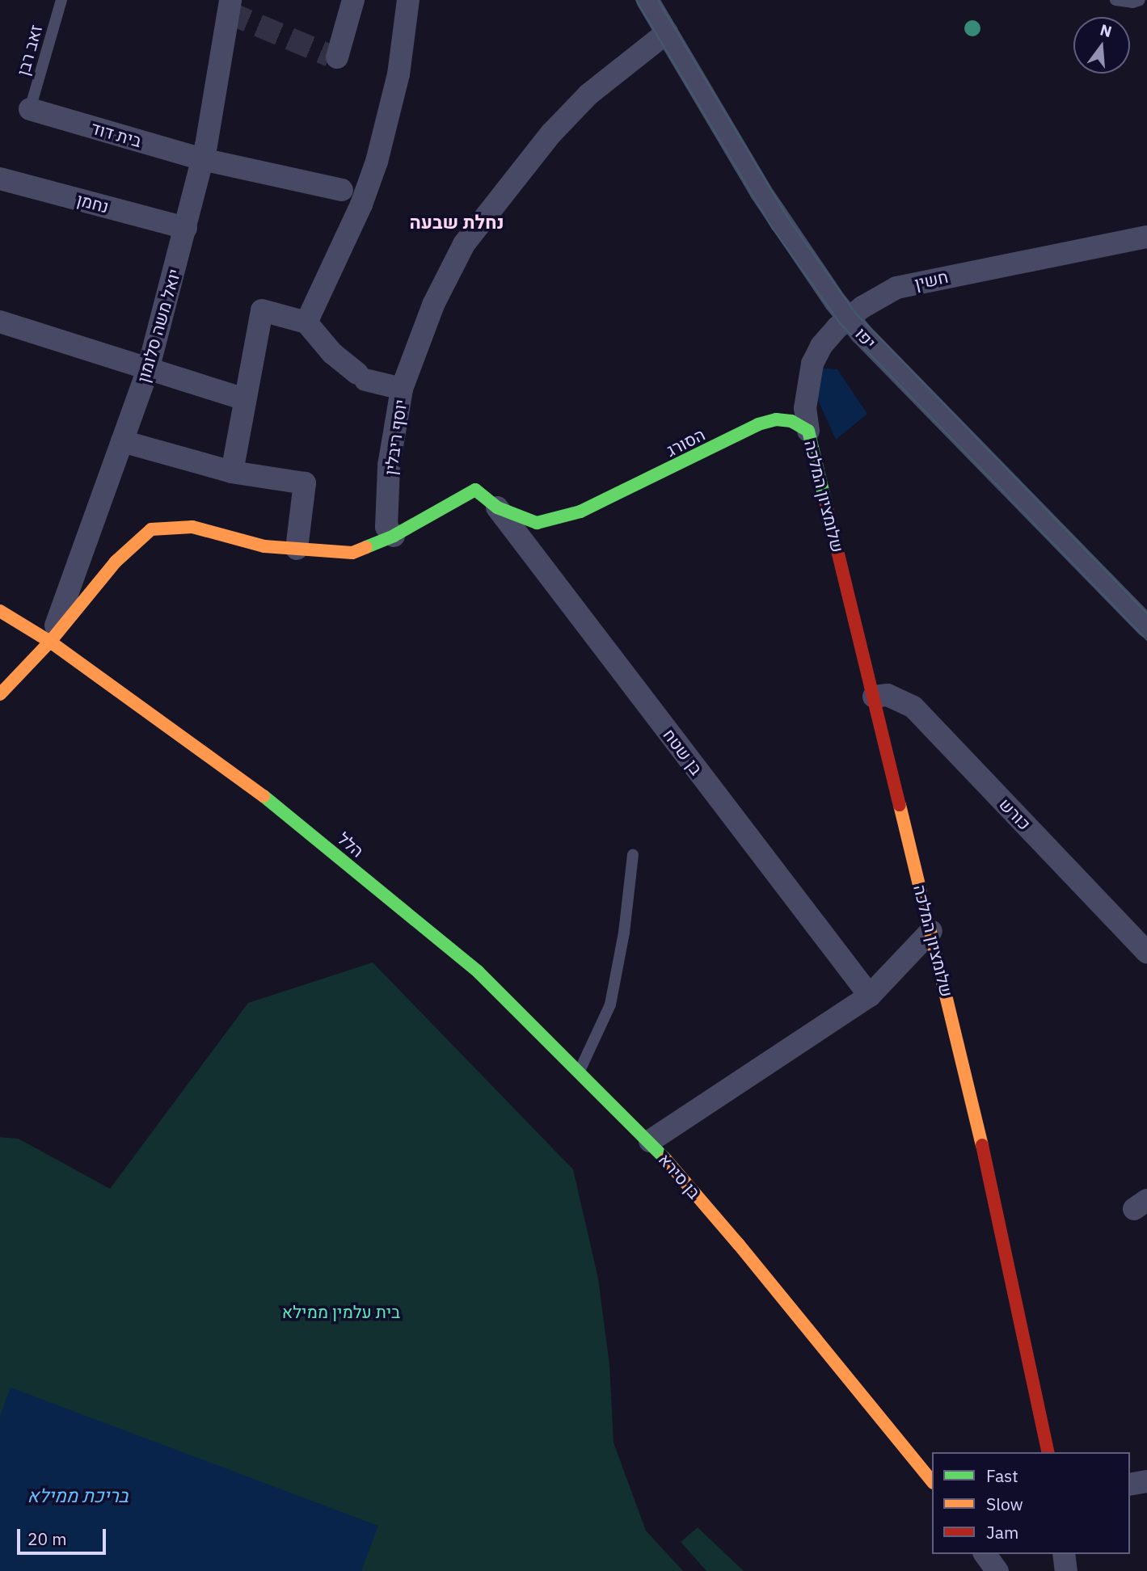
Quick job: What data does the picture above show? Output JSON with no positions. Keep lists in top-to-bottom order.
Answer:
{
  "streets": {
    "street": [
      "בית דוד",
      "נחמן",
      "חשין",
      "יואל משה סלומון",
      "יפו",
      "יוסף ריבלין",
      "הסורג",
      "שלומציון המלכה",
      "בן שטח",
      "כורש",
      "הלל",
      "בן סירא"
    ],
    "lane": ["זאב רבן"]
  },
  "crossings": [
    ["זאב רבן", "בית דוד"],
    ["בית דוד", "יואל משה סלומון"],
    ["נחמן", "יואל משה סלומון"],
    ["חשין", "יפו"],
    ["חשין", "הסורג"],
    ["חשין", "שלומציון המלכה"],
    ["יואל משה סלומון", "הלל"],
    ["יפו", "יוסף ריבלין"],
    ["יוסף ריבלין", "הסורג"],
    ["הסורג", "שלומציון המלכה"],
    ["הסורג", "בן שטח"],
    ["שלומציון המלכה", "כורש"],
    ["שלומציון המלכה", "בן סירא"],
    ["בן שטח", "בן סירא"],
    ["הלל", "בן סירא"]
  ],
  "districts": ["נחלת שבעה"],
  "water": ["בריכת ממילא"],
  "parks": ["בית עלמין ממילא"],
  "legend": ["Fast", "Slow", "Jam"],
  "scale_bar": "20 m",
  "north": "top"
}
